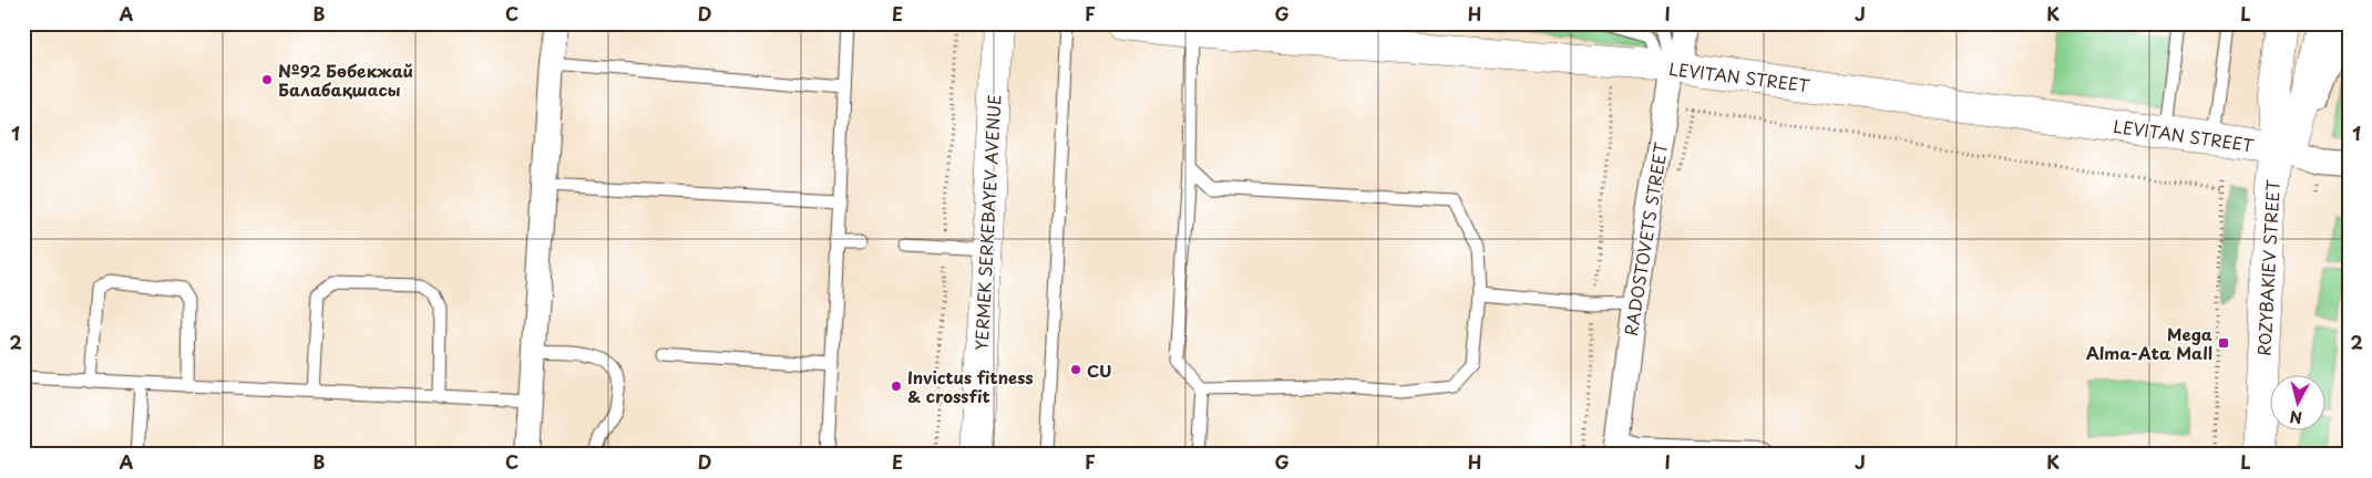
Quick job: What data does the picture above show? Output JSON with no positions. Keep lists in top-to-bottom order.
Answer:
{
  "streets": {
    "street": [
      "LEVITAN STREET",
      "YERMEK SERKEBAYEV AVENUE",
      "RADOSTOVETS STREET",
      "ROZYBAKIEV STREET"
    ]
  },
  "crossings": [
    ["LEVITAN STREET", "RADOSTOVETS STREET"],
    ["LEVITAN STREET", "ROZYBAKIEV STREET"]
  ],
  "places": {
    "other": ["№92 Бөбекжай Балабақшасы", "CU", "Invictus fitness & crossfit"],
    "transit": ["Mega Alma-Ata Mall"]
  },
  "north": "bottom",
  "grid": {
    "columns": [
      "A",
      "B",
      "C",
      "D",
      "E",
      "F",
      "G",
      "H",
      "I",
      "J",
      "K",
      "L"
    ],
    "rows": ["1", "2"]
  }
}
